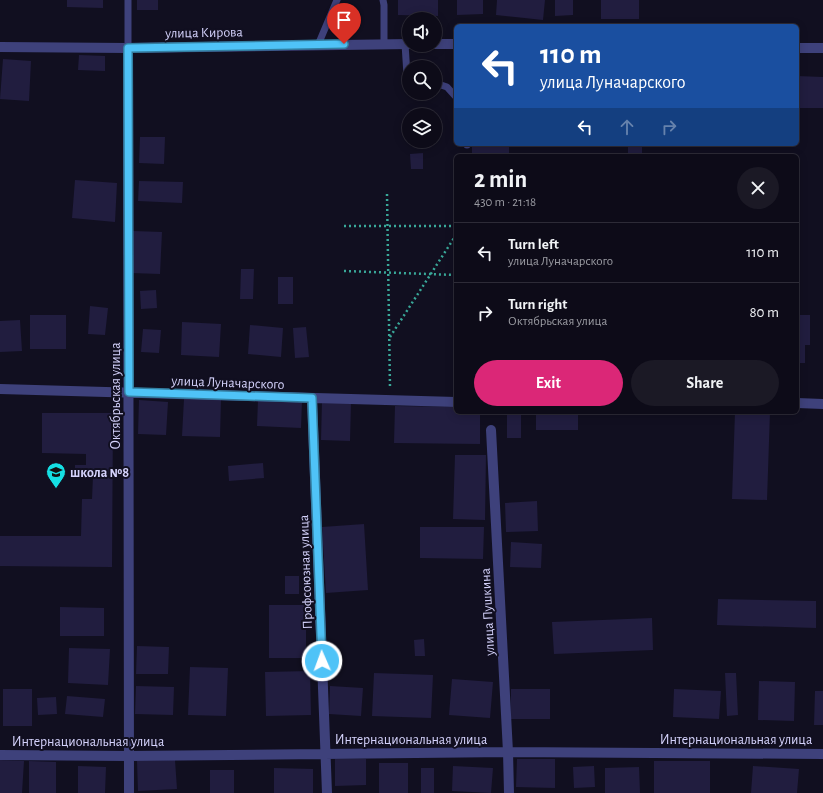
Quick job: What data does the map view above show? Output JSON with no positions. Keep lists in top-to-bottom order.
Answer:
{
  "streets": {
    "street": [
      "улица Кирова",
      "улица Луначарского",
      "Октябрьская улица",
      "Профсоюзная улица",
      "улица Пушкина",
      "Интернациональная улица"
    ]
  },
  "crossings": [
    ["улица Кирова", "Октябрьская улица"],
    ["улица Луначарского", "Октябрьская улица"],
    ["улица Луначарского", "Профсоюзная улица"],
    ["Октябрьская улица", "Интернациональная улица"],
    ["Профсоюзная улица", "Интернациональная улица"],
    ["улица Пушкина", "Интернациональная улица"]
  ],
  "places": {
    "school or university": ["школа №8"]
  },
  "page": {
    "turn": ["110 m", "улица Луначарского"],
    "heading": ["2 min", "430 m · 21:18"],
    "list": [
      {
        "name": "Turn left",
        "note": "улица Луначарского",
        "value": "110 m"
      },
      {
        "name": "Turn right",
        "note": "Октябрьская улица",
        "value": "80 m"
      }
    ],
    "buttons": ["Exit", "Share"]
  }
}
